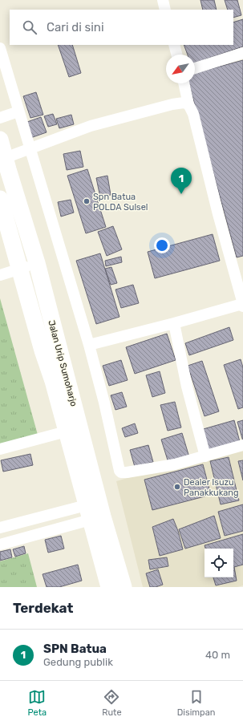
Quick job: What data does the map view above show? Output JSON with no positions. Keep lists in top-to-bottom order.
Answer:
{
  "streets": {
    "highway": ["Jalan Urip Sumoharjo"]
  },
  "places": ["Spn Batua POLDA Sulsel", "Dealer Isuzu Panakkukang"],
  "north": "bottom left",
  "page": {
    "search": "Cari di sini",
    "pins": "1",
    "heading": "Terdekat",
    "list": [
      {
        "mark": "1",
        "name": "SPN Batua",
        "note": "Gedung publik",
        "value": "40 m"
      }
    ],
    "nav": ["Peta", "Rute", "Disimpan"]
  }
}
